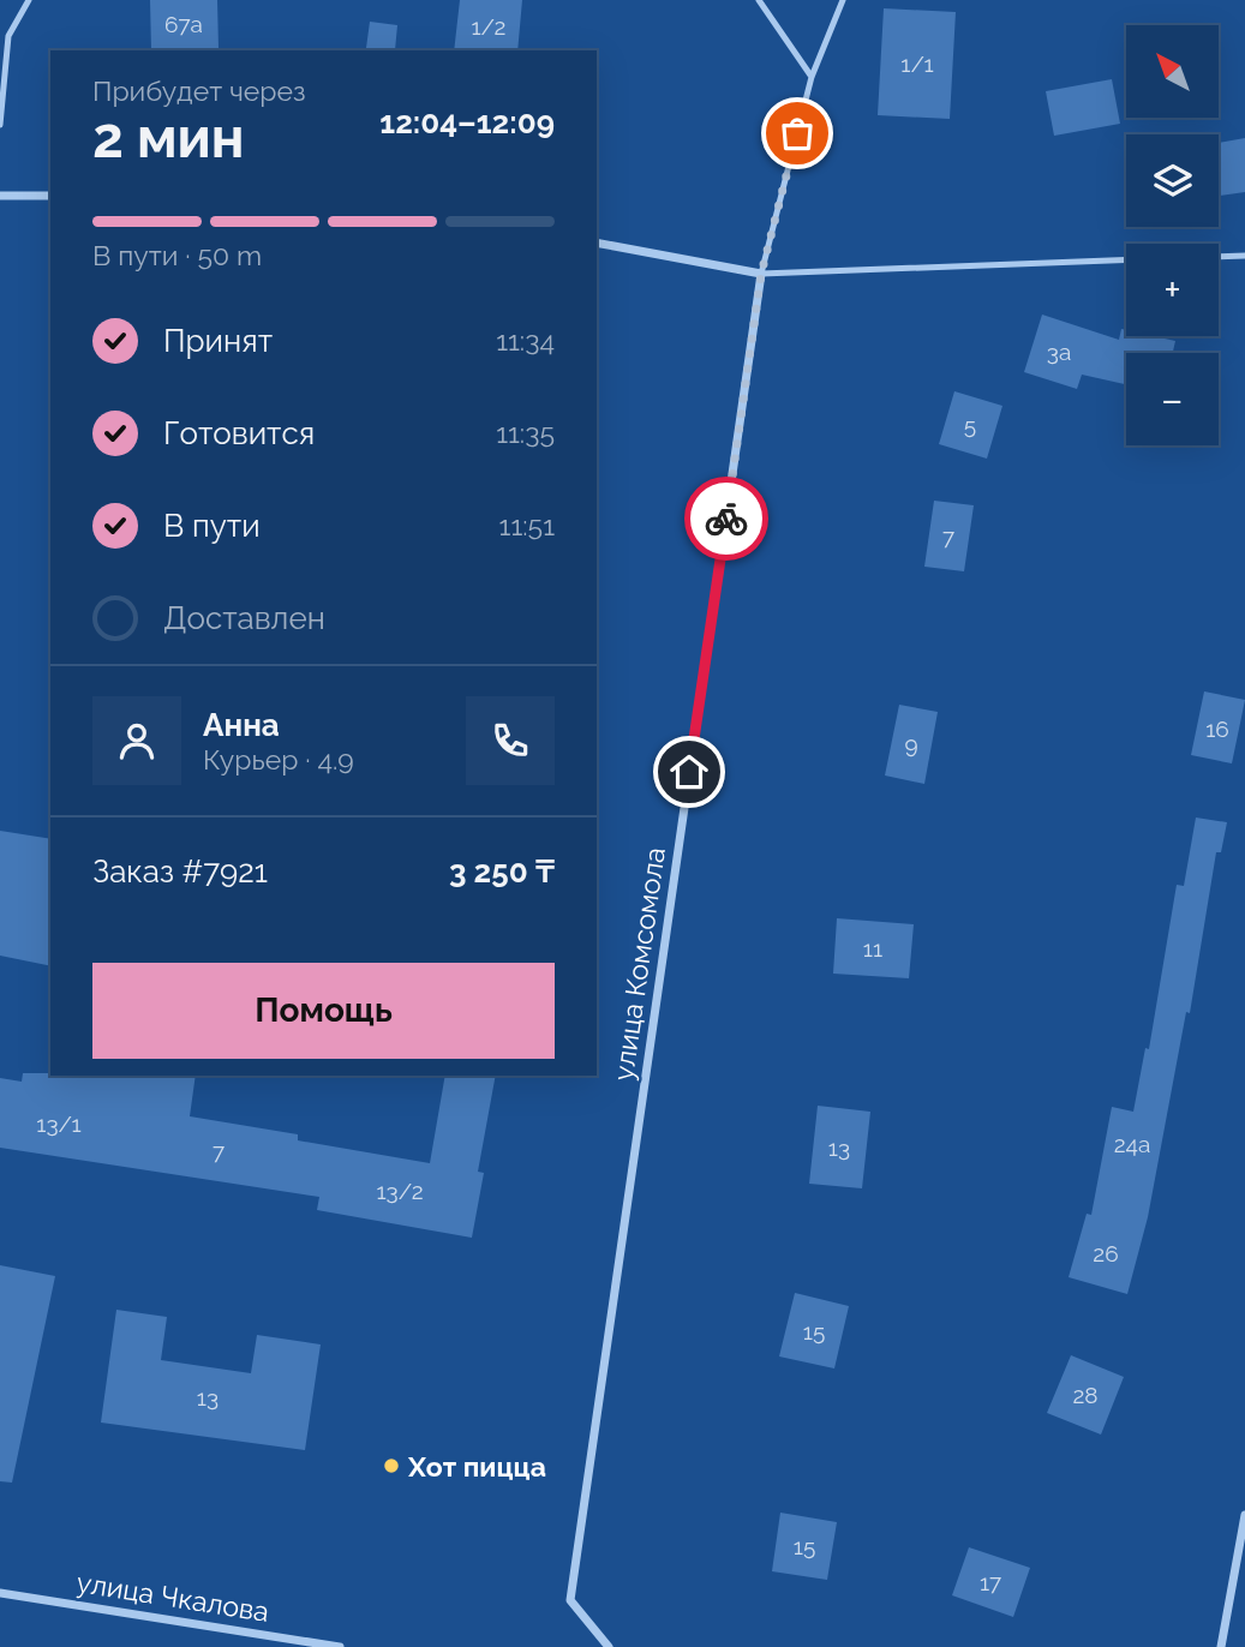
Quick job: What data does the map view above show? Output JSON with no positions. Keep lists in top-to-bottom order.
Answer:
{
  "streets": {
    "street": ["улица Комсомола", "улица Чкалова"]
  },
  "places": ["Хот пицца"],
  "house_numbers": [
    "67а",
    "1/2",
    "1/1",
    "3а",
    "5",
    "7",
    "16",
    "9",
    "11",
    "13/1",
    "24а",
    "13",
    "7",
    "13/2",
    "26",
    "15",
    "28",
    "13",
    "15",
    "17"
  ],
  "north": "top left",
  "page": {
    "map_buttons": ["+", "−"],
    "heading": ["2 мин", "Прибудет через", "12:04–12:09"],
    "panel": [
      "Анна",
      "Курьер · 4.9",
      "Заказ #7921",
      "3 250 ₸"
    ],
    "bar": "В пути · 50 m",
    "list": [
      ["Принят", "11:34"],
      ["Готовится", "11:35"],
      ["В пути", "11:51"],
      "Доставлен"
    ],
    "buttons": "Помощь"
  }
}
